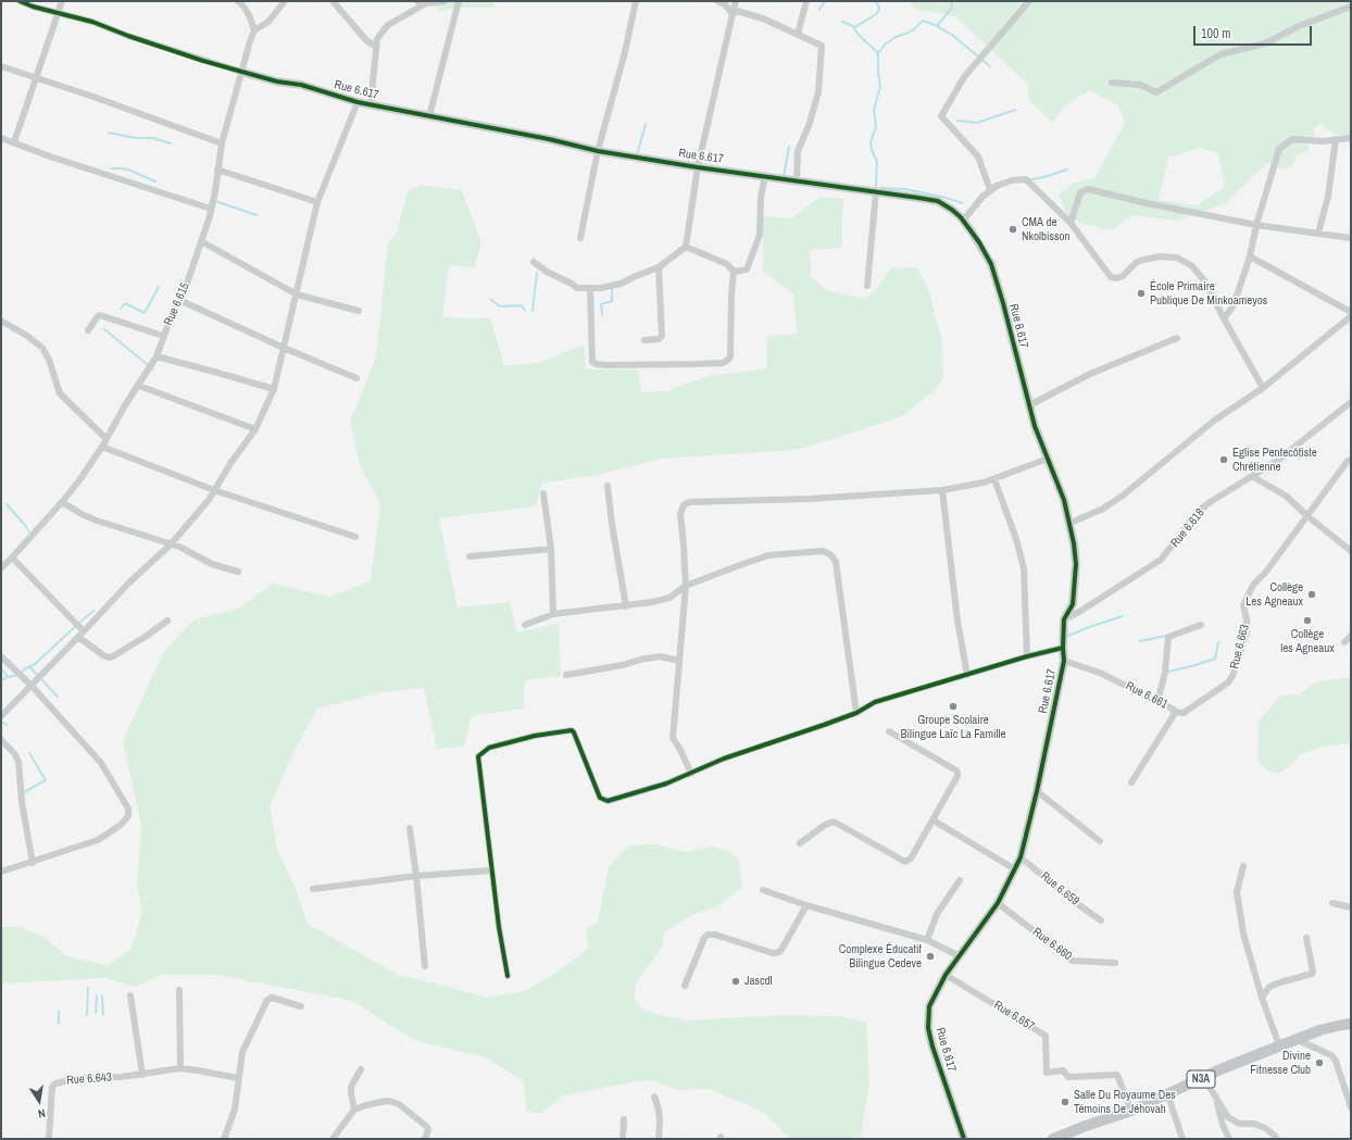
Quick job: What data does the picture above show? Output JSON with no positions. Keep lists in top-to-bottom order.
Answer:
{
  "streets": {
    "highway": ["N3A"],
    "street": [
      "Rue 6.617",
      "Rue 6.615",
      "Rue 6.618",
      "Rue 6.663",
      "Rue 6.661",
      "Rue 6.659",
      "Rue 6.660",
      "Rue 6.657",
      "Rue 6.643"
    ]
  },
  "crossings": [
    ["Rue 6.617", "Rue 6.615"],
    ["Rue 6.617", "Rue 6.618"],
    ["Rue 6.617", "Rue 6.661"],
    ["Rue 6.617", "Rue 6.659"],
    ["Rue 6.617", "Rue 6.660"],
    ["Rue 6.617", "Rue 6.657"],
    ["Rue 6.663", "Rue 6.661"],
    ["Rue 6.657", "N3A"]
  ],
  "places": [
    "CMA de Nkolbisson",
    "École Primaire Publique De Minkoameyos",
    "Eglise Pentecôtiste Chrétienne",
    "Collège Les Agneaux",
    "Collège les Agneaux",
    "Groupe Scolaire Bilingue Laïc La Famille",
    "Complexe Éducatif Bilingue Cedeve",
    "Jascdl",
    "Divine Fitnesse Club",
    "Salle Du Royaume Des Témoins De Jéhovah"
  ],
  "scale_bar": "100 m",
  "north": "bottom"
}
